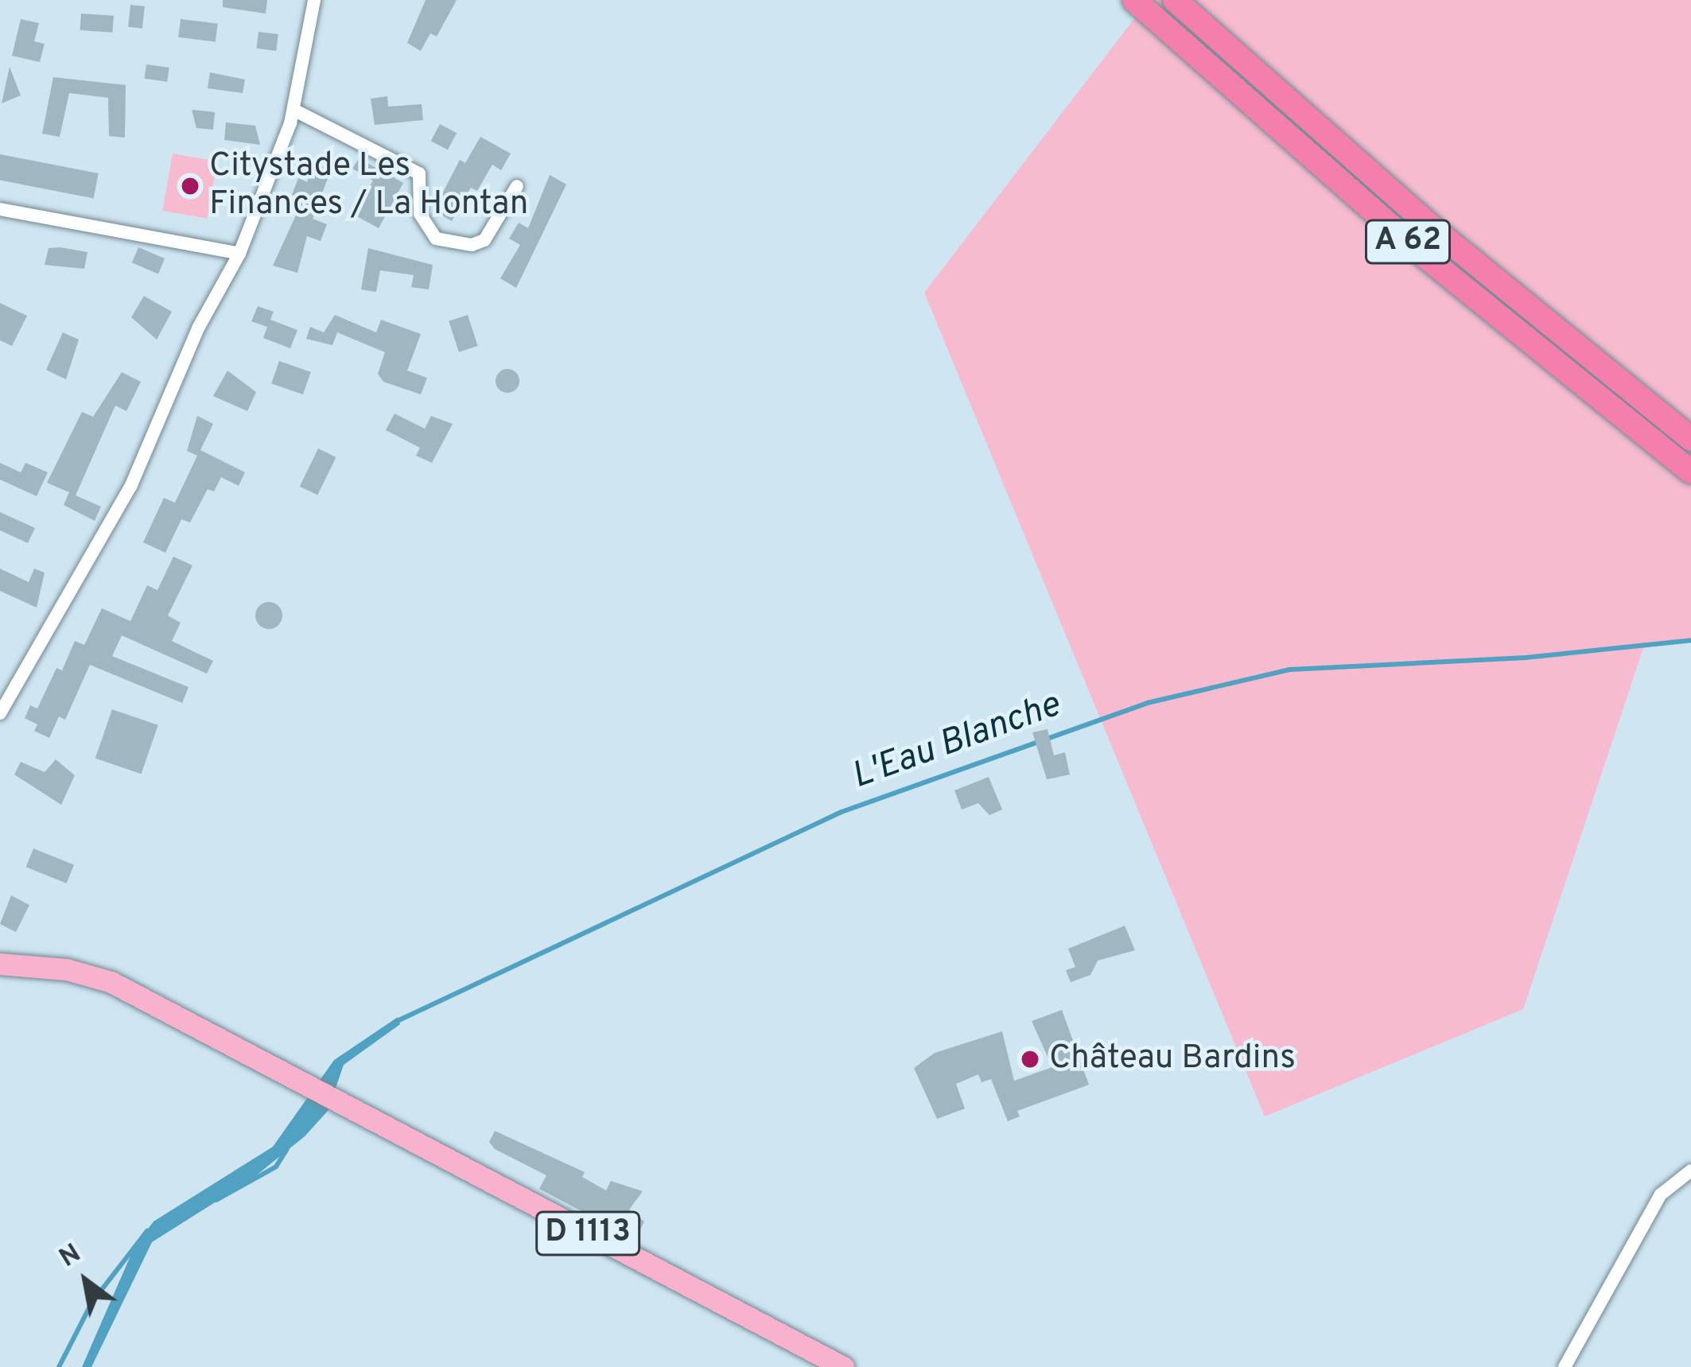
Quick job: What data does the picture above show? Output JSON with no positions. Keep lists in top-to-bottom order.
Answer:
{
  "streets": {
    "highway": ["A 62"],
    "main road": ["D 1113"]
  },
  "water": ["L'Eau Blanche"],
  "places": ["Citystade Les Finances / La Hontan", "Château Bardins"],
  "north": "top left"
}
